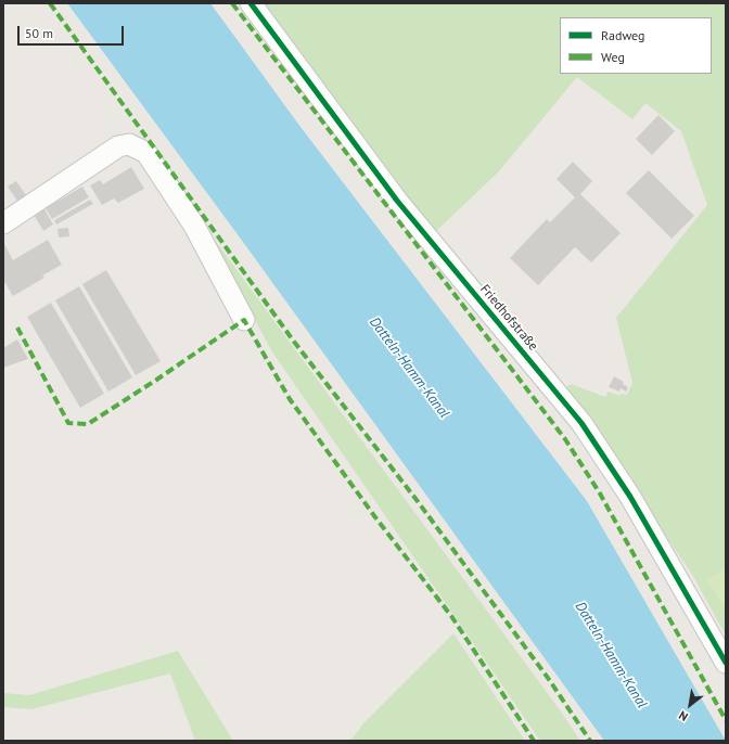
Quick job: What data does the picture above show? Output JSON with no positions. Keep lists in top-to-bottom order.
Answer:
{
  "streets": {
    "street": ["Friedhofstraße"]
  },
  "water": ["Datteln-Hamm-Kanal"],
  "legend": ["Radweg", "Weg"],
  "scale_bar": "50 m",
  "north": "bottom left"
}
